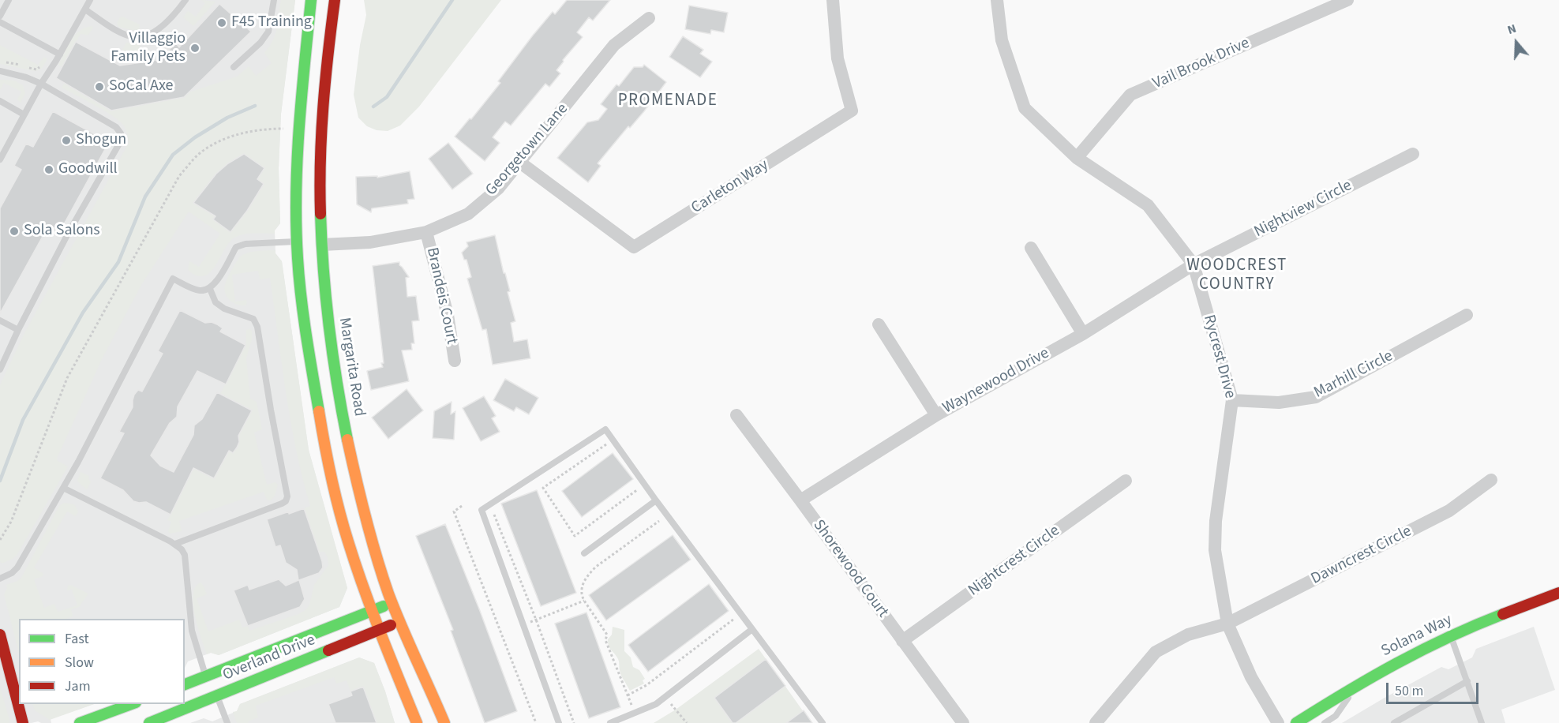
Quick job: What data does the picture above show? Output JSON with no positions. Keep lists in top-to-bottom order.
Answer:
{
  "streets": {
    "main road": ["Margarita Road", "Solana Way", "Overland Drive"],
    "street": [
      "Vail Brook Drive",
      "Georgetown Lane",
      "Carleton Way",
      "Nightview Circle",
      "Brandeis Court",
      "Rycrest Drive",
      "Marhill Circle",
      "Waynewood Drive",
      "Dawncrest Circle",
      "Nightcrest Circle",
      "Shorewood Court"
    ]
  },
  "crossings": [
    ["Vail Brook Drive", "Rycrest Drive"],
    ["Georgetown Lane", "Carleton Way"],
    ["Georgetown Lane", "Brandeis Court"],
    ["Georgetown Lane", "Margarita Road"],
    ["Nightview Circle", "Rycrest Drive"],
    ["Nightview Circle", "Waynewood Drive"],
    ["Rycrest Drive", "Marhill Circle"],
    ["Rycrest Drive", "Waynewood Drive"],
    ["Rycrest Drive", "Dawncrest Circle"],
    ["Margarita Road", "Overland Drive"],
    ["Waynewood Drive", "Shorewood Court"],
    ["Nightcrest Circle", "Shorewood Court"]
  ],
  "districts": ["PROMENADE", "WOODCREST COUNTRY"],
  "places": [
    "F45 Training",
    "Villaggio Family Pets",
    "SoCal Axe",
    "Shogun",
    "Goodwill",
    "Sola Salons"
  ],
  "legend": ["Fast", "Slow", "Jam"],
  "scale_bar": "50 m",
  "north": "top"
}
